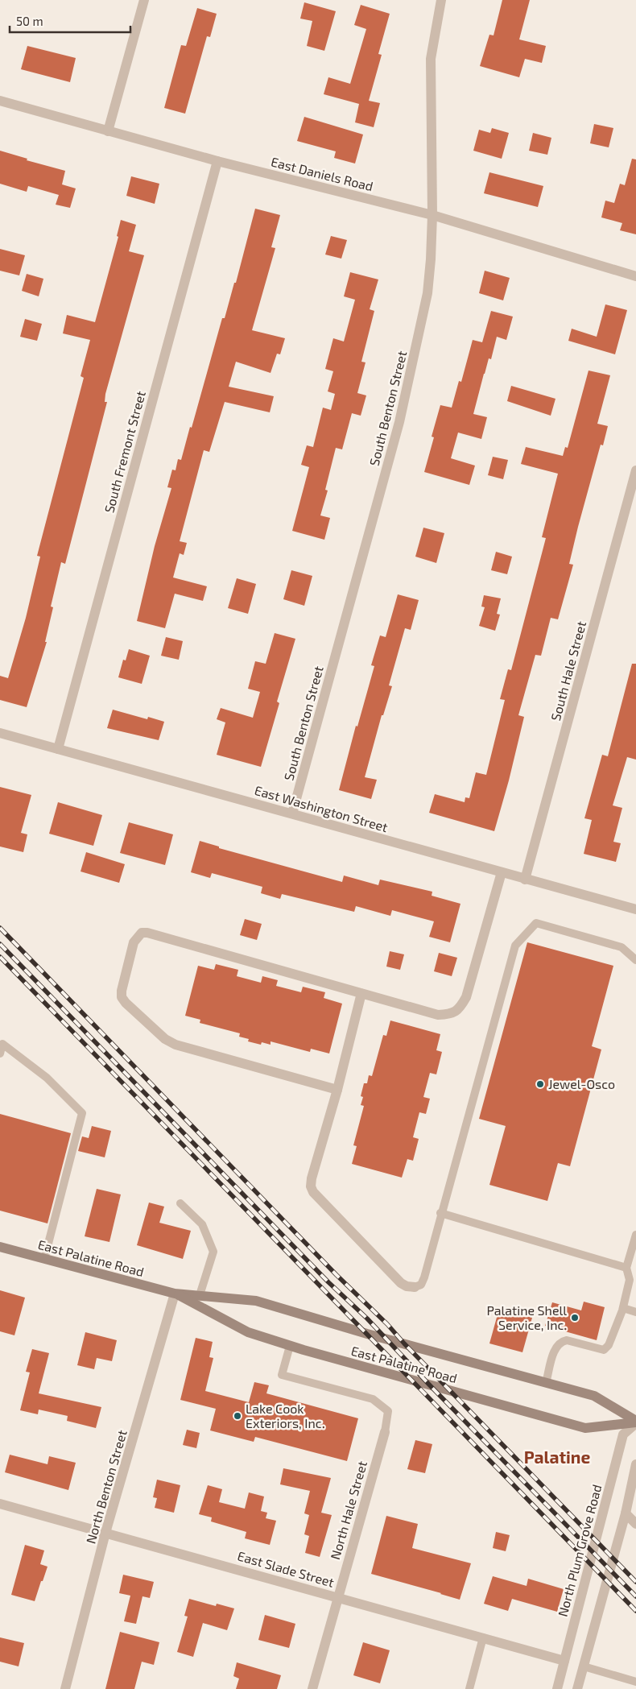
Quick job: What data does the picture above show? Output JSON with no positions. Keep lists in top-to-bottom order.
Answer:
{
  "streets": {
    "main road": ["East Palatine Road"],
    "street": [
      "East Daniels Road",
      "South Benton Street",
      "South Fremont Street",
      "South Hale Street",
      "East Washington Street",
      "North Benton Street",
      "North Hale Street",
      "North Plum Grove Road",
      "East Slade Street"
    ]
  },
  "crossings": [
    ["East Daniels Road", "South Benton Street"],
    ["East Daniels Road", "South Fremont Street"],
    ["South Benton Street", "East Washington Street"],
    ["South Fremont Street", "East Washington Street"],
    ["South Hale Street", "East Washington Street"],
    ["East Palatine Road", "North Benton Street"],
    ["East Palatine Road", "North Plum Grove Road"],
    ["North Benton Street", "East Slade Street"],
    ["North Hale Street", "East Slade Street"],
    ["North Plum Grove Road", "East Slade Street"]
  ],
  "districts": ["Palatine"],
  "places": ["Jewel-Osco", "Palatine Shell Service, Inc.", "Lake Cook Exteriors, Inc."],
  "scale_bar": "50 m"
}
